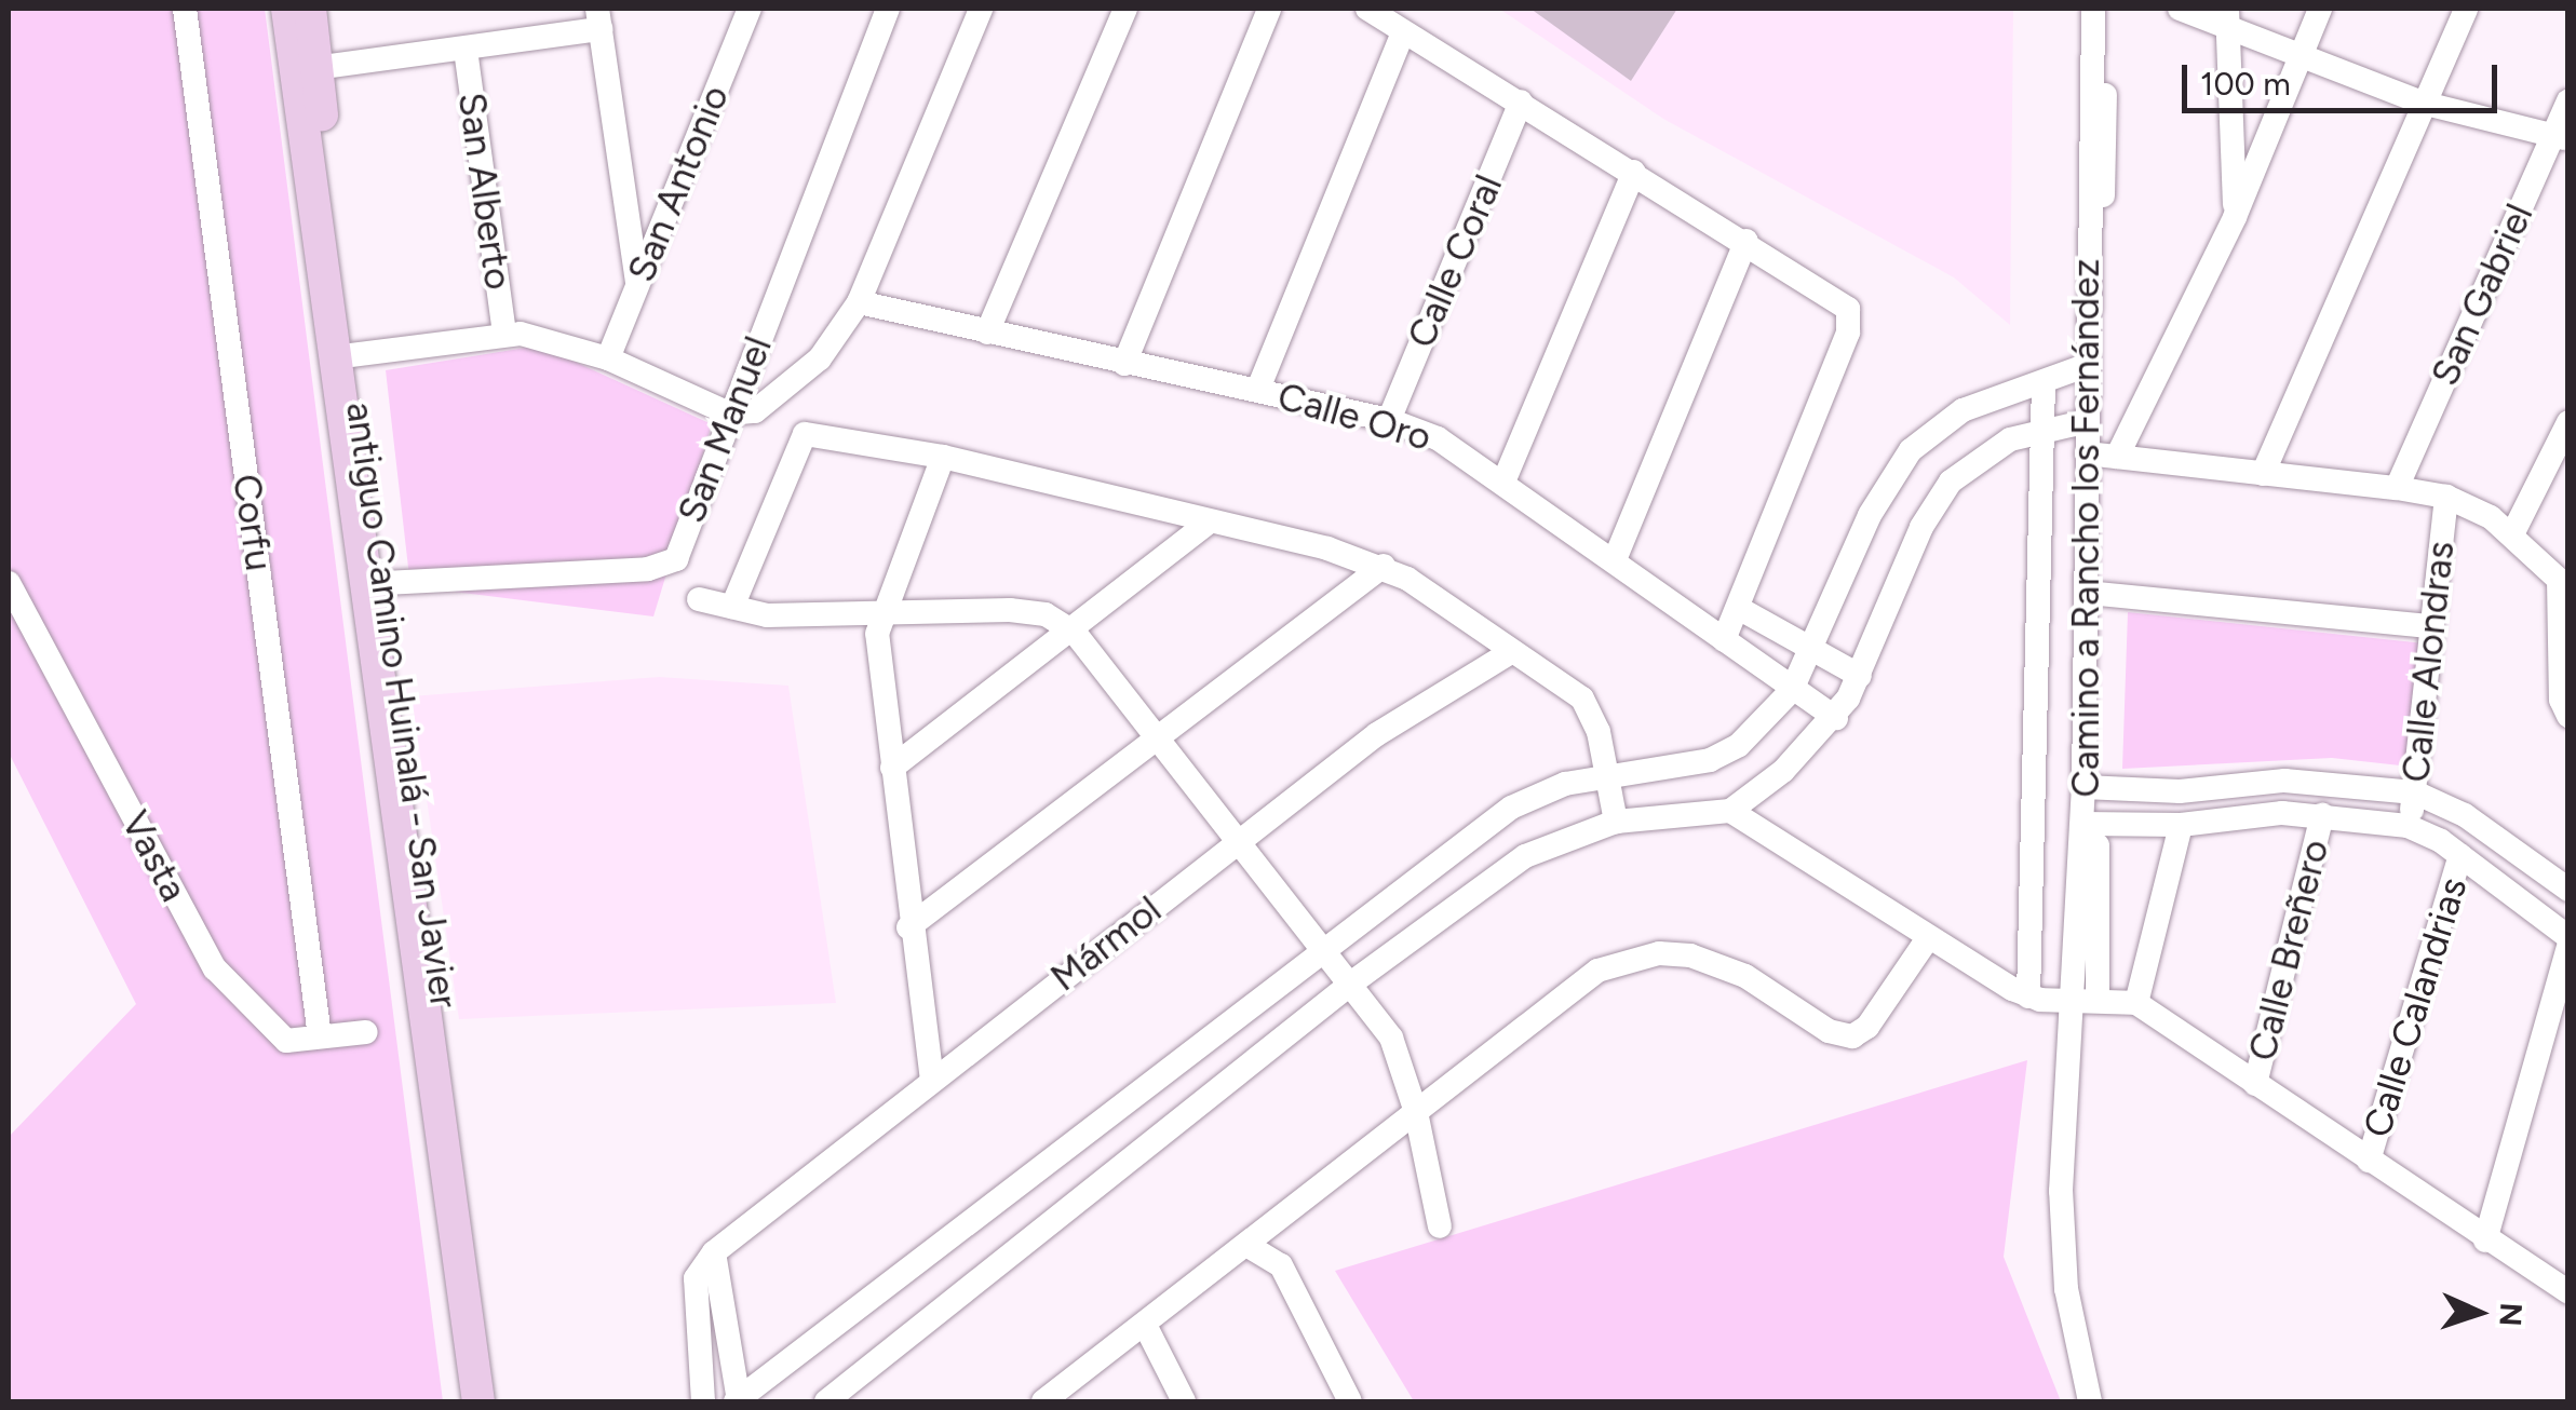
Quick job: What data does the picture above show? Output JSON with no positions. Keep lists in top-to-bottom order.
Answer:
{
  "streets": {
    "main road": ["antiguo Camino Huinalá - San Javier"],
    "street": [
      "San Antonio",
      "San Alberto",
      "Calle Coral",
      "San Gabriel",
      "Calle Oro",
      "San Manuel",
      "Corfu",
      "Camino a Rancho los Fernández",
      "Calle Alondras",
      "Vasta",
      "Mármol",
      "Calle Breñero",
      "Calle Calandrias"
    ]
  },
  "crossings": [
    ["Calle Coral", "Calle Oro"],
    ["San Manuel", "antiguo Camino Huinalá - San Javier"],
    ["Corfu", "Vasta"]
  ],
  "scale_bar": "100 m",
  "north": "right"
}
